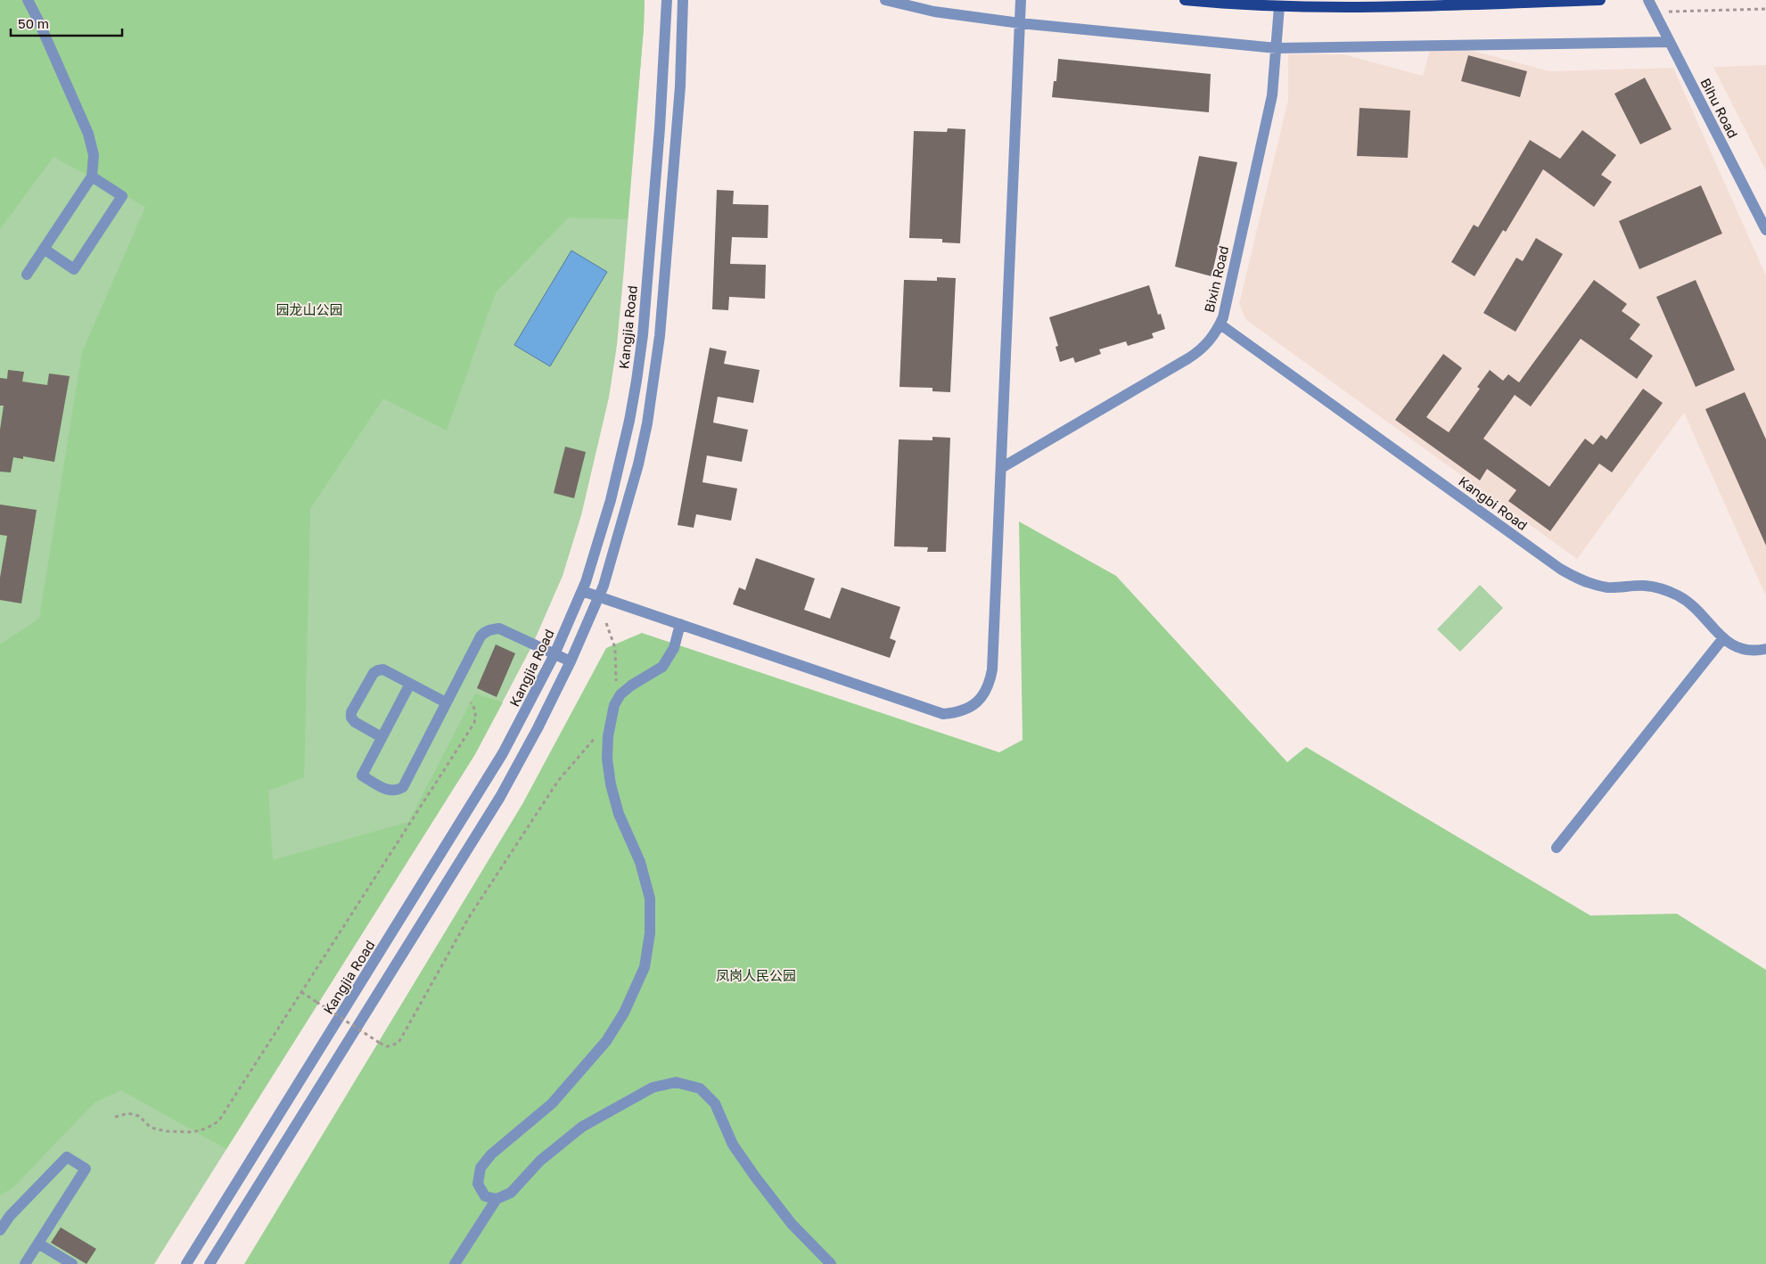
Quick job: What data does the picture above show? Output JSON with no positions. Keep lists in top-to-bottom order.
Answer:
{
  "streets": {
    "street": [
      "Bihu Road",
      "Bixin Road",
      "Kangjia Road",
      "Kangbi Road"
    ]
  },
  "crossings": [
    ["Bixin Road", "Kangbi Road"]
  ],
  "parks": ["园龙山公园", "凤岗人民公园"],
  "scale_bar": "50 m"
}
